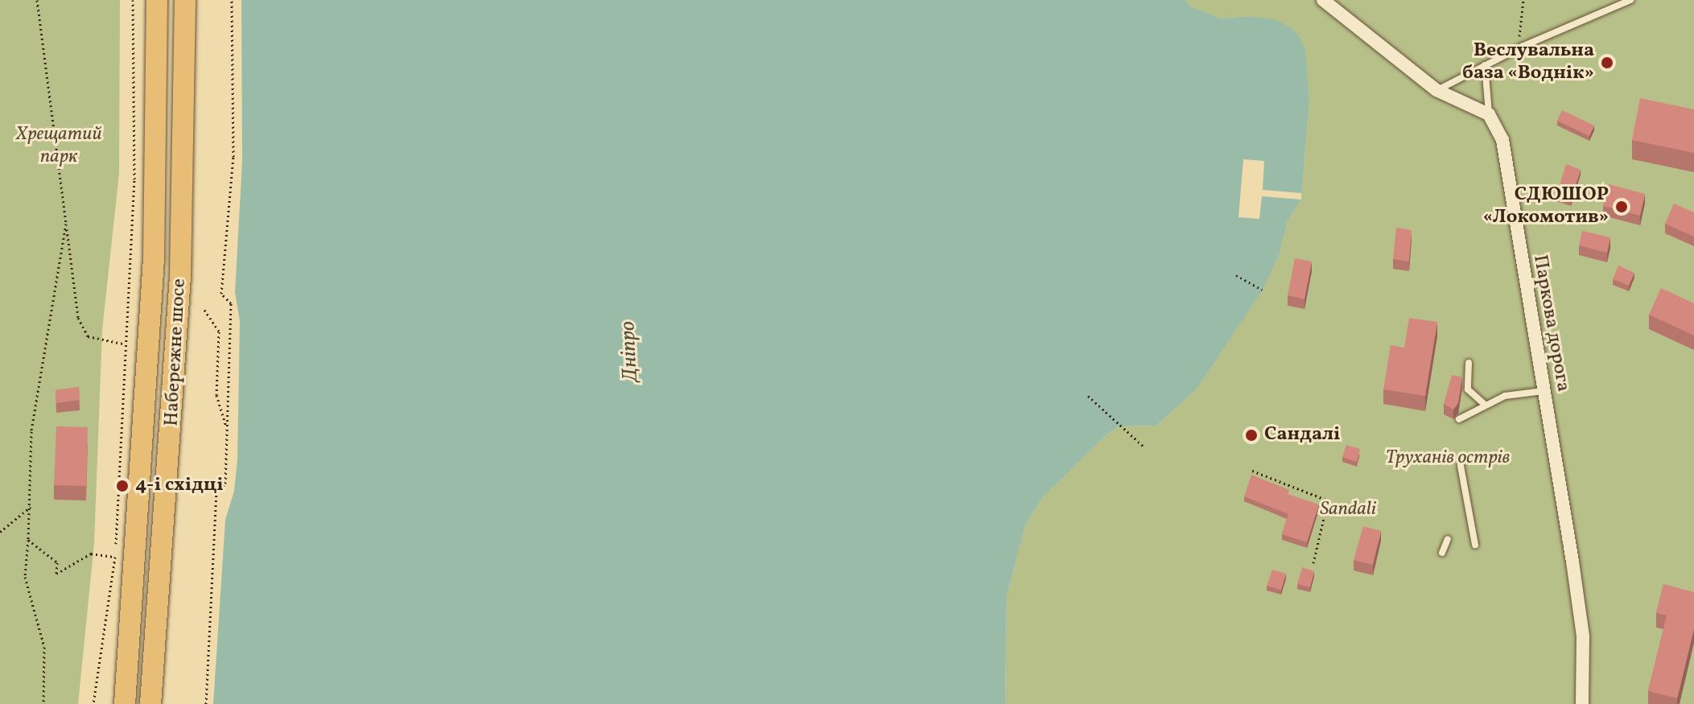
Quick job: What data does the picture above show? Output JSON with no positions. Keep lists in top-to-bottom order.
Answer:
{
  "streets": {
    "main road": ["Набережне шосе"],
    "street": ["Паркова дорога"]
  },
  "water": ["Дніпро"],
  "parks": ["Хрещатий парк", "Труханів острів", "Sandali"],
  "places": [
    "Веслувальна база «Воднік»",
    "СДЮШОР «Локомотив»",
    "Сандалі",
    "4-і східці"
  ]
}
